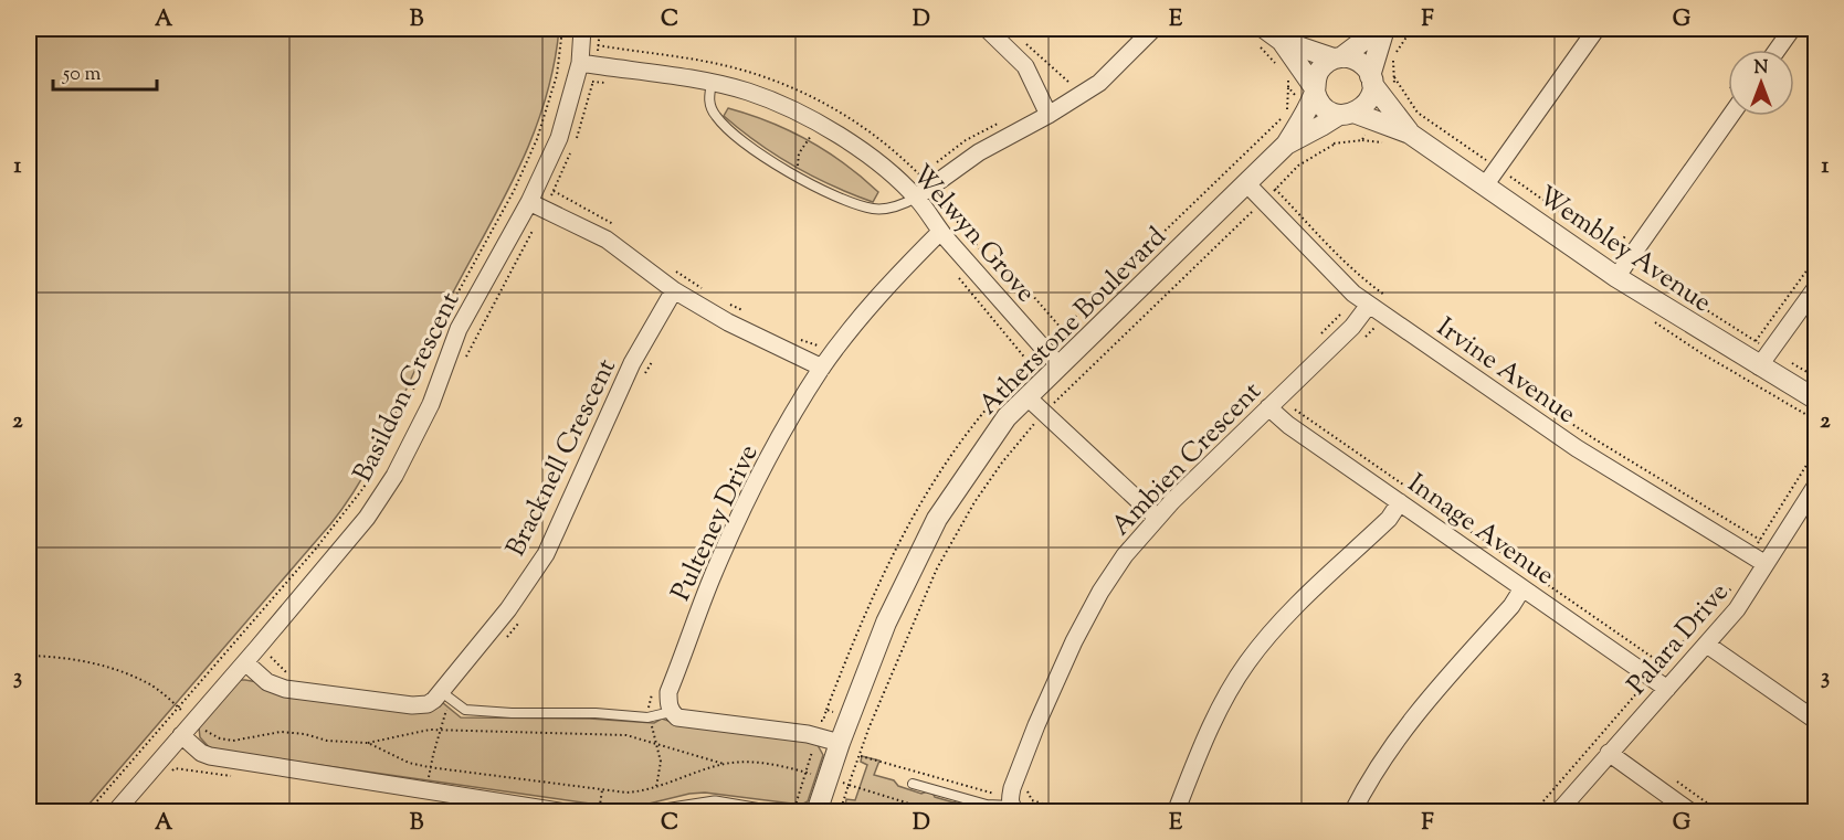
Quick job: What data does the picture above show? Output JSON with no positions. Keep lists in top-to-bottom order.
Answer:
{
  "streets": {
    "street": [
      "Welwyn Grove",
      "Wembley Avenue",
      "Atherstone Boulevard",
      "Irvine Avenue",
      "Basildon Crescent",
      "Bracknell Crescent",
      "Ambien Crescent",
      "Pulteney Drive",
      "Innage Avenue",
      "Palara Drive"
    ]
  },
  "crossings": [
    ["Welwyn Grove", "Atherstone Boulevard"],
    ["Welwyn Grove", "Basildon Crescent"],
    ["Welwyn Grove", "Pulteney Drive"],
    ["Wembley Avenue", "Atherstone Boulevard"],
    ["Atherstone Boulevard", "Irvine Avenue"],
    ["Irvine Avenue", "Ambien Crescent"],
    ["Irvine Avenue", "Palara Drive"],
    ["Ambien Crescent", "Innage Avenue"],
    ["Innage Avenue", "Palara Drive"]
  ],
  "scale_bar": "50 m",
  "north": "top",
  "grid": {
    "columns": [
      "A",
      "B",
      "C",
      "D",
      "E",
      "F",
      "G"
    ],
    "rows": ["1", "2", "3"]
  }
}
